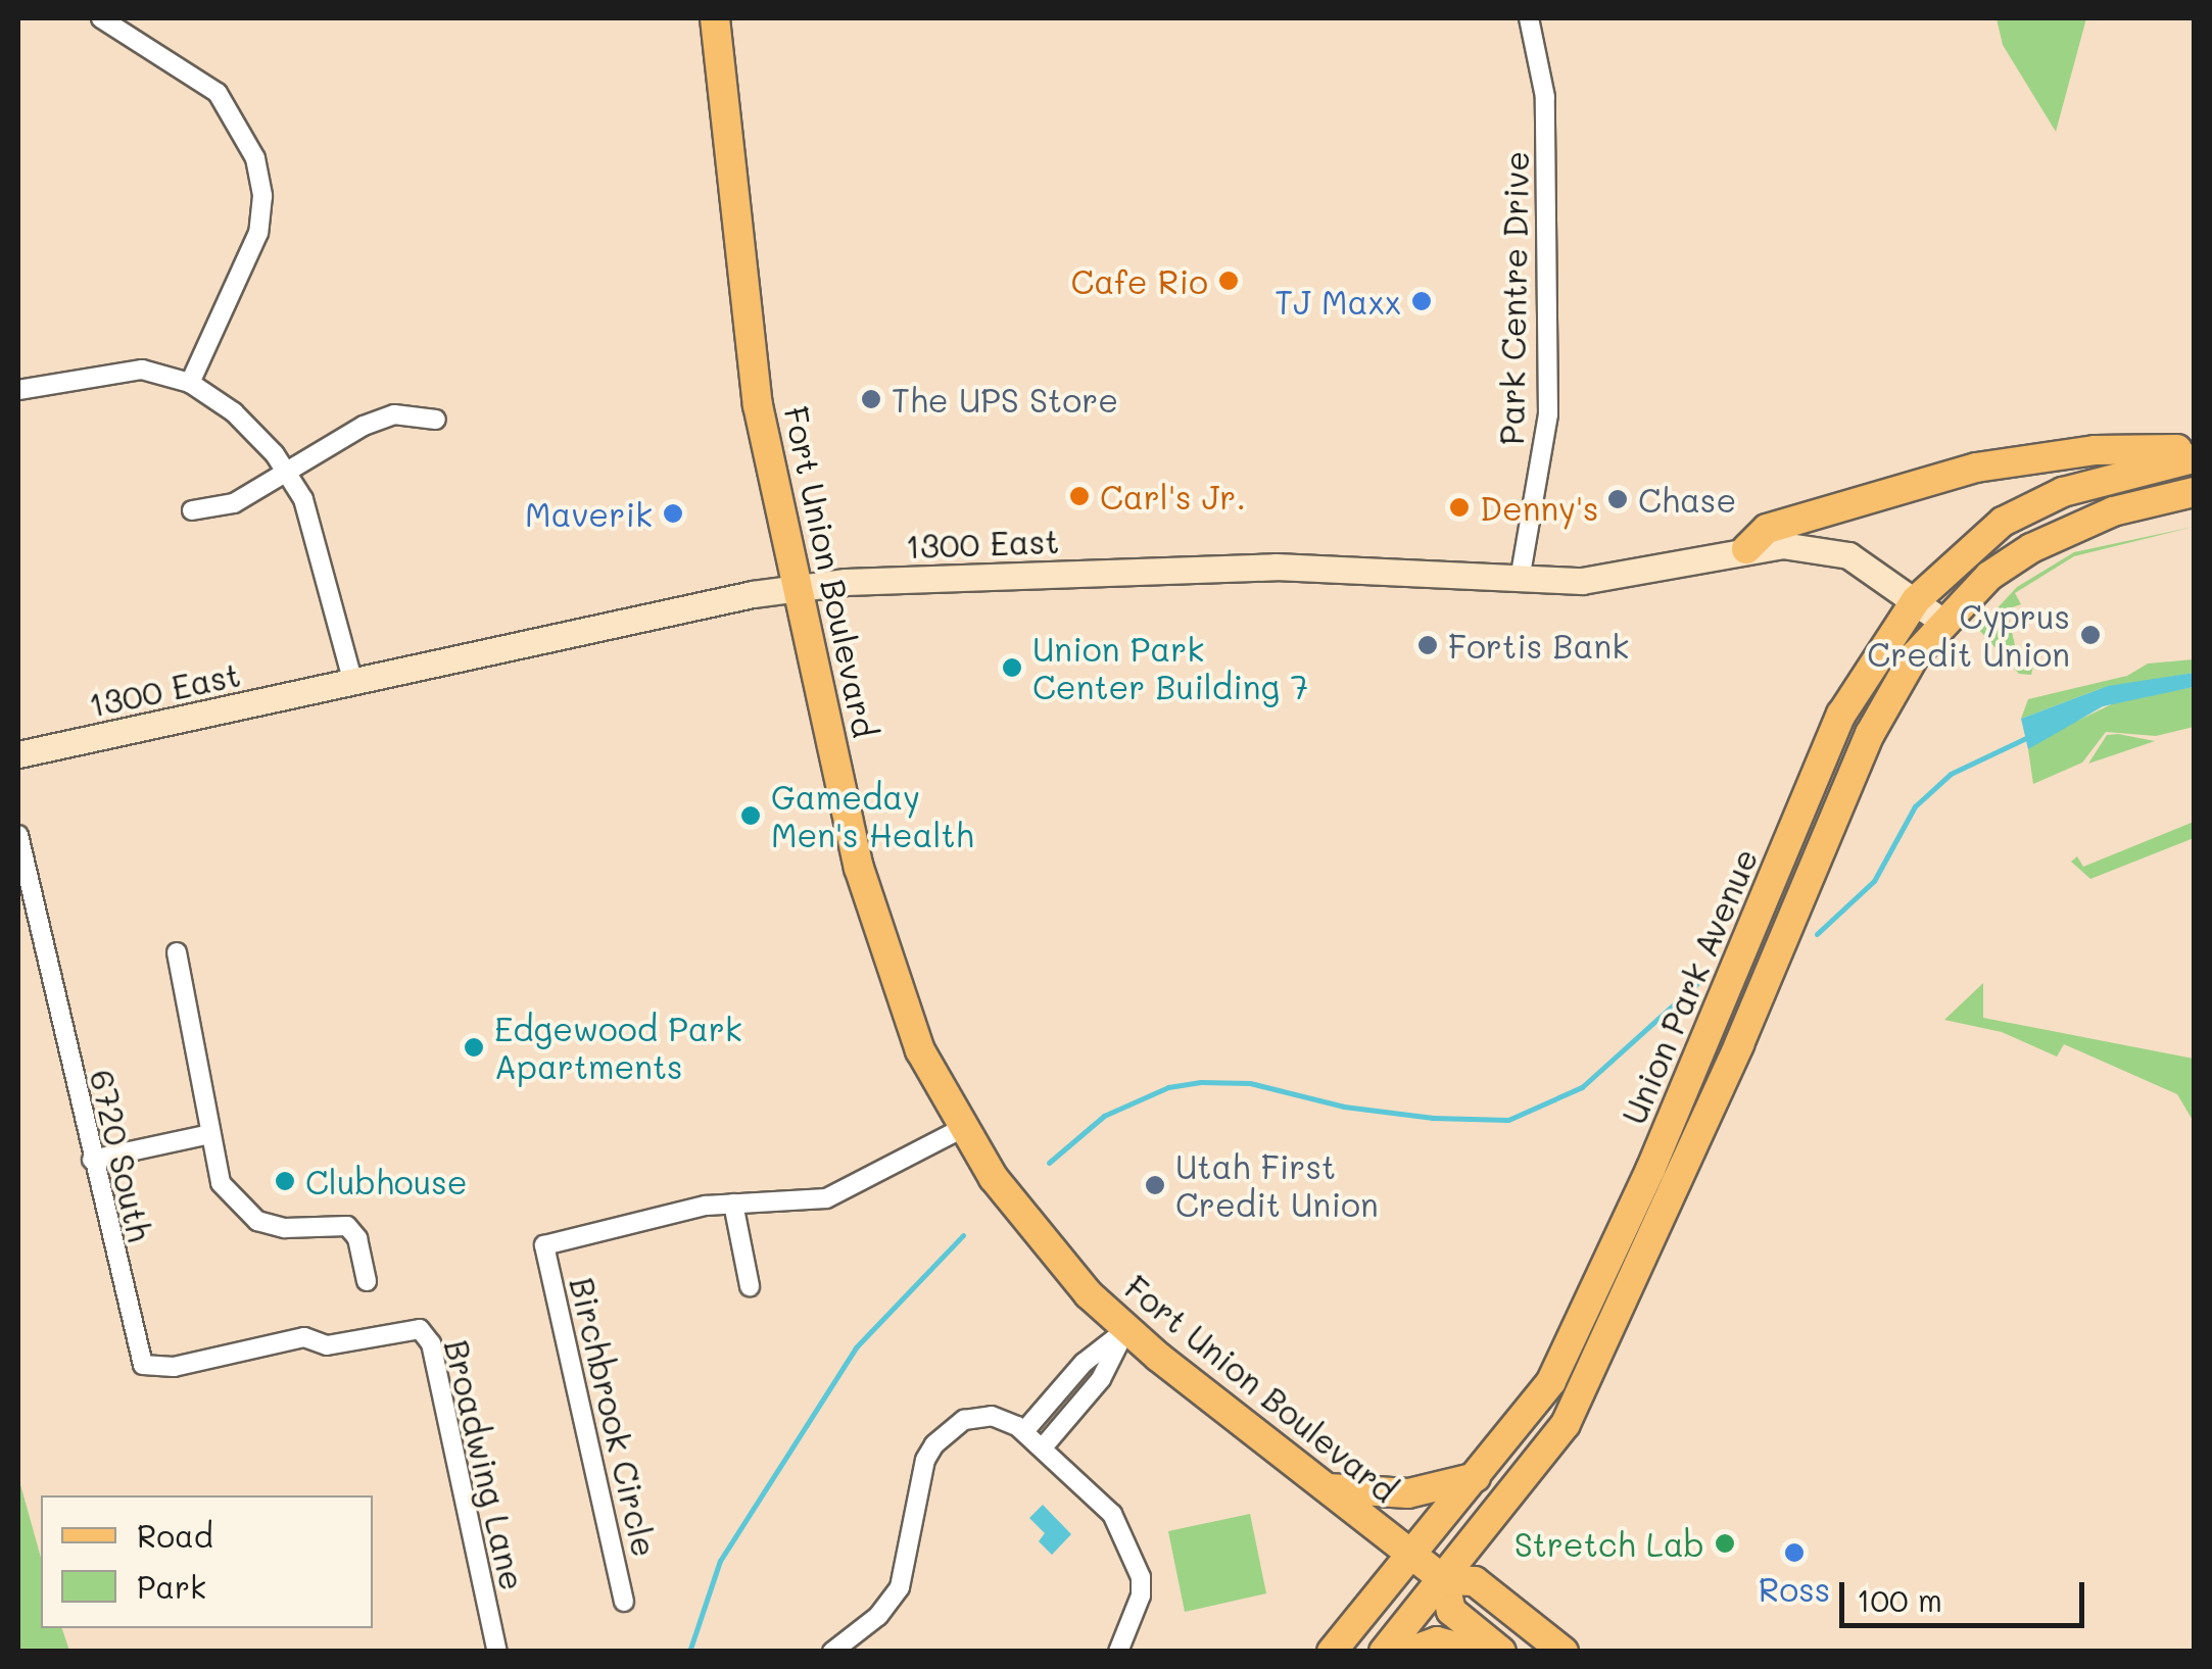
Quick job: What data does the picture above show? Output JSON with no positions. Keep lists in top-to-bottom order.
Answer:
{
  "streets": {
    "main road": ["1300 East", "Fort Union Boulevard", "Union Park Avenue"],
    "street": [
      "Park Centre Drive",
      "6720 South",
      "Birchbrook Circle",
      "Broadwing Lane"
    ]
  },
  "crossings": [
    ["Park Centre Drive", "1300 East"],
    ["1300 East", "Fort Union Boulevard"],
    ["1300 East", "Union Park Avenue"],
    ["Fort Union Boulevard", "Union Park Avenue"],
    ["6720 South", "Broadwing Lane"]
  ],
  "places": [
    "Cafe Rio",
    "TJ Maxx",
    "The UPS Store",
    "Carl's Jr.",
    "Chase",
    "Denny's",
    "Maverik",
    "Cyprus Credit Union",
    "Fortis Bank",
    "Union Park Center Building 7",
    "Gameday Men's Health",
    "Edgewood Park Apartments",
    "Clubhouse",
    "Utah First Credit Union",
    "Stretch Lab",
    "Ross"
  ],
  "legend": ["Road", "Park"],
  "scale_bar": "100 m"
}
